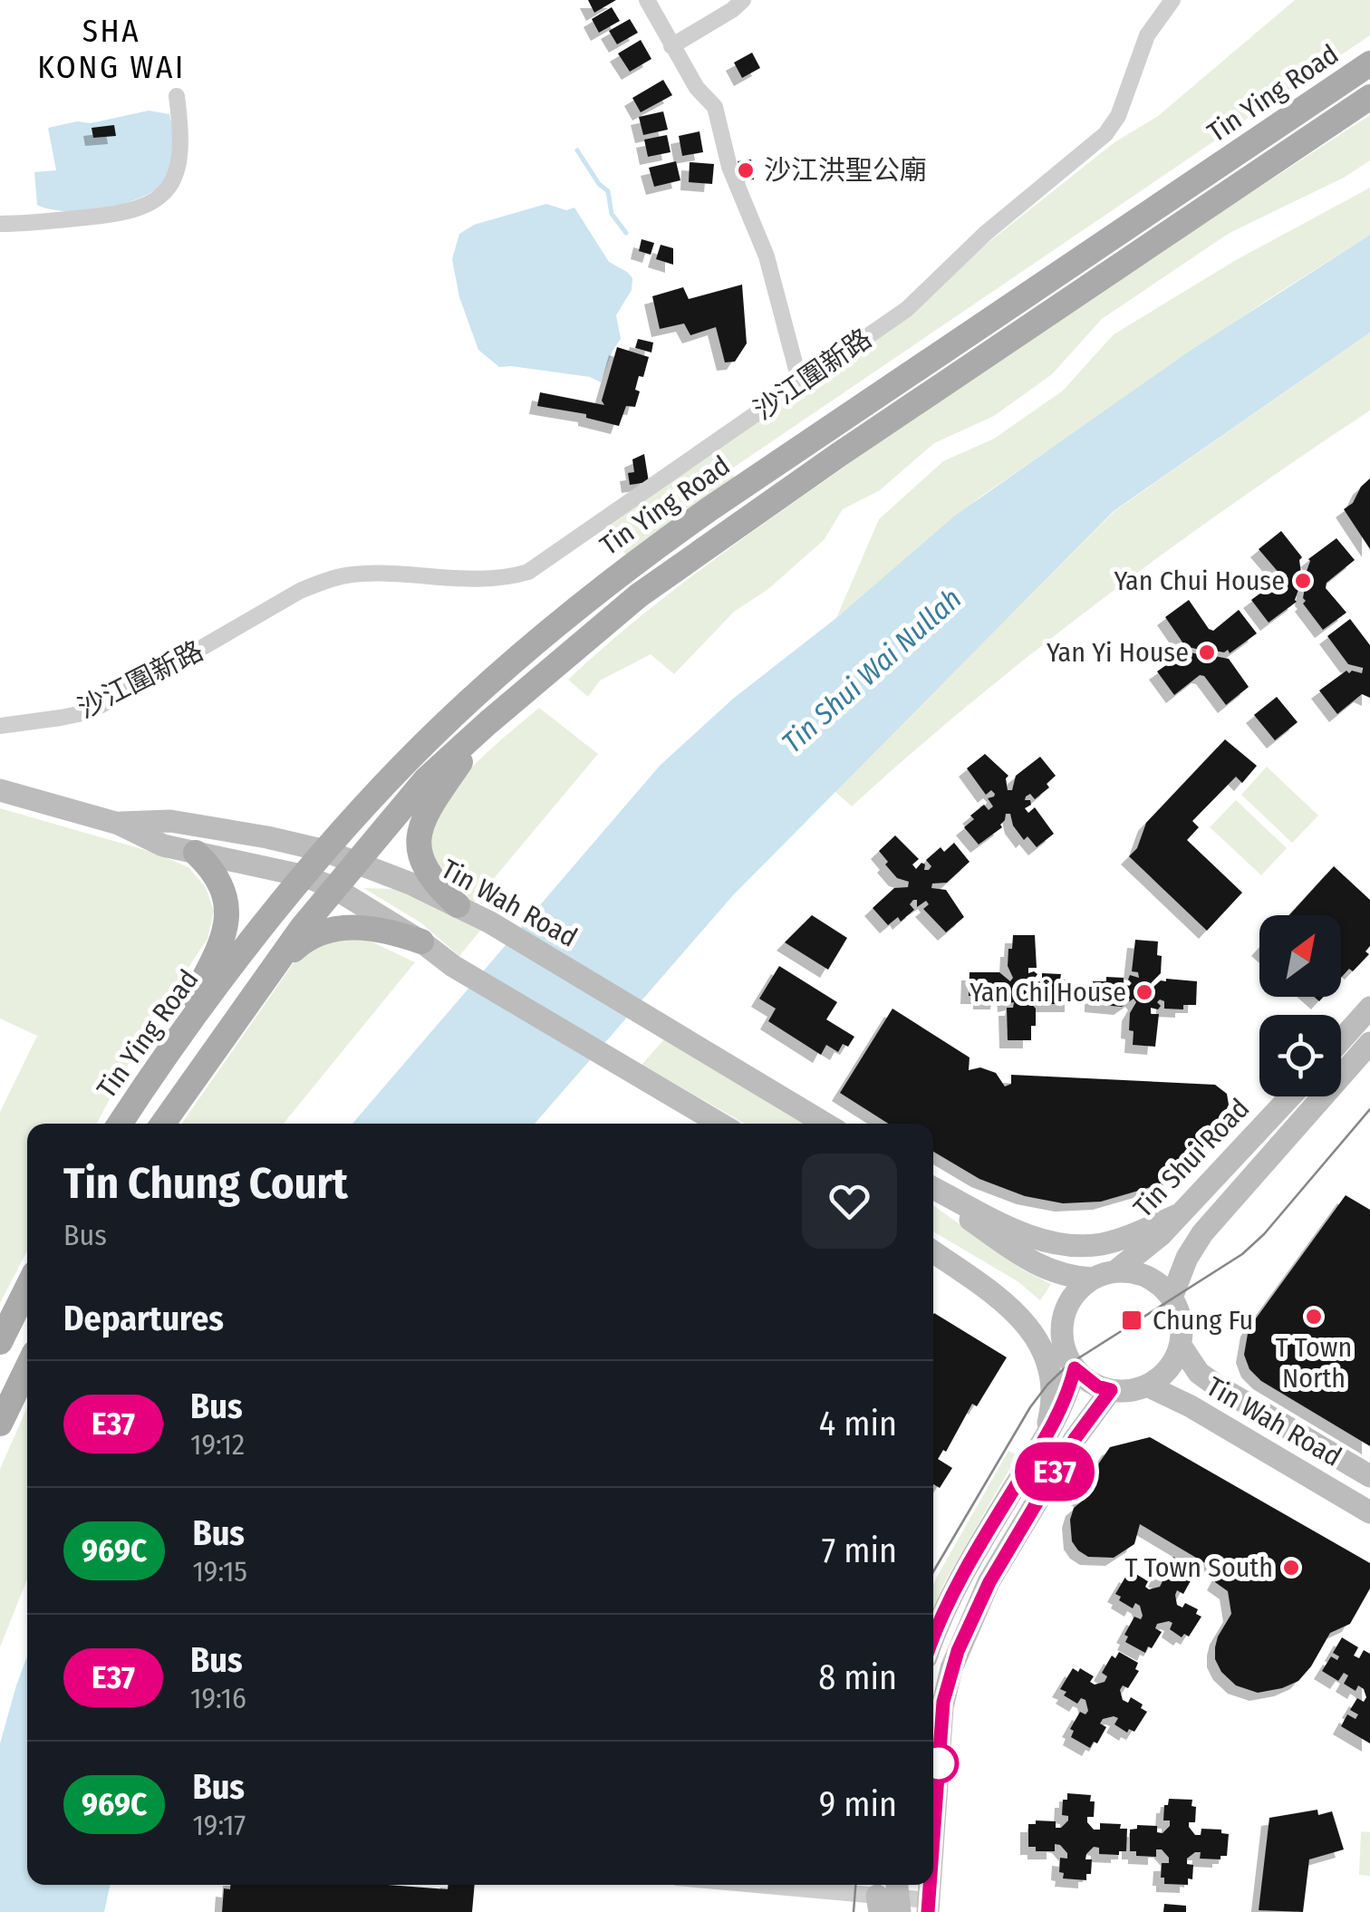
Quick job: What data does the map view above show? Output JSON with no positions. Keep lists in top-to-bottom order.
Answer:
{
  "streets": {
    "main road": ["Tin Ying Road", "Tin Wah Road", "Tin Shui Road"],
    "street": ["沙江圍新路"]
  },
  "crossings": [
    ["Tin Ying Road", "Tin Wah Road"],
    ["Tin Wah Road", "Tin Shui Road"]
  ],
  "districts": ["SHA KONG WAI"],
  "water": ["Tin Shui Wai Nullah"],
  "places": {
    "other": [
      "沙江洪聖公廟",
      "Yan Chui House",
      "Yan Yi House",
      "Yan Chi House",
      "T Town North",
      "T Town South"
    ],
    "transit": ["Chung Fu"]
  },
  "lines": ["bus line E37"],
  "north": "top right",
  "page": {
    "on_map": "E37",
    "heading": [
      ["Tin Chung Court", "Bus"],
      "Departures"
    ],
    "list": [
      {
        "mark": "E37",
        "name": "Bus",
        "note": "19:12",
        "value": "4 min"
      },
      {
        "mark": "969C",
        "name": "Bus",
        "note": "19:15",
        "value": "7 min"
      },
      {
        "mark": "E37",
        "name": "Bus",
        "note": "19:16",
        "value": "8 min"
      },
      {
        "mark": "969C",
        "name": "Bus",
        "note": "19:17",
        "value": "9 min"
      }
    ]
  }
}
